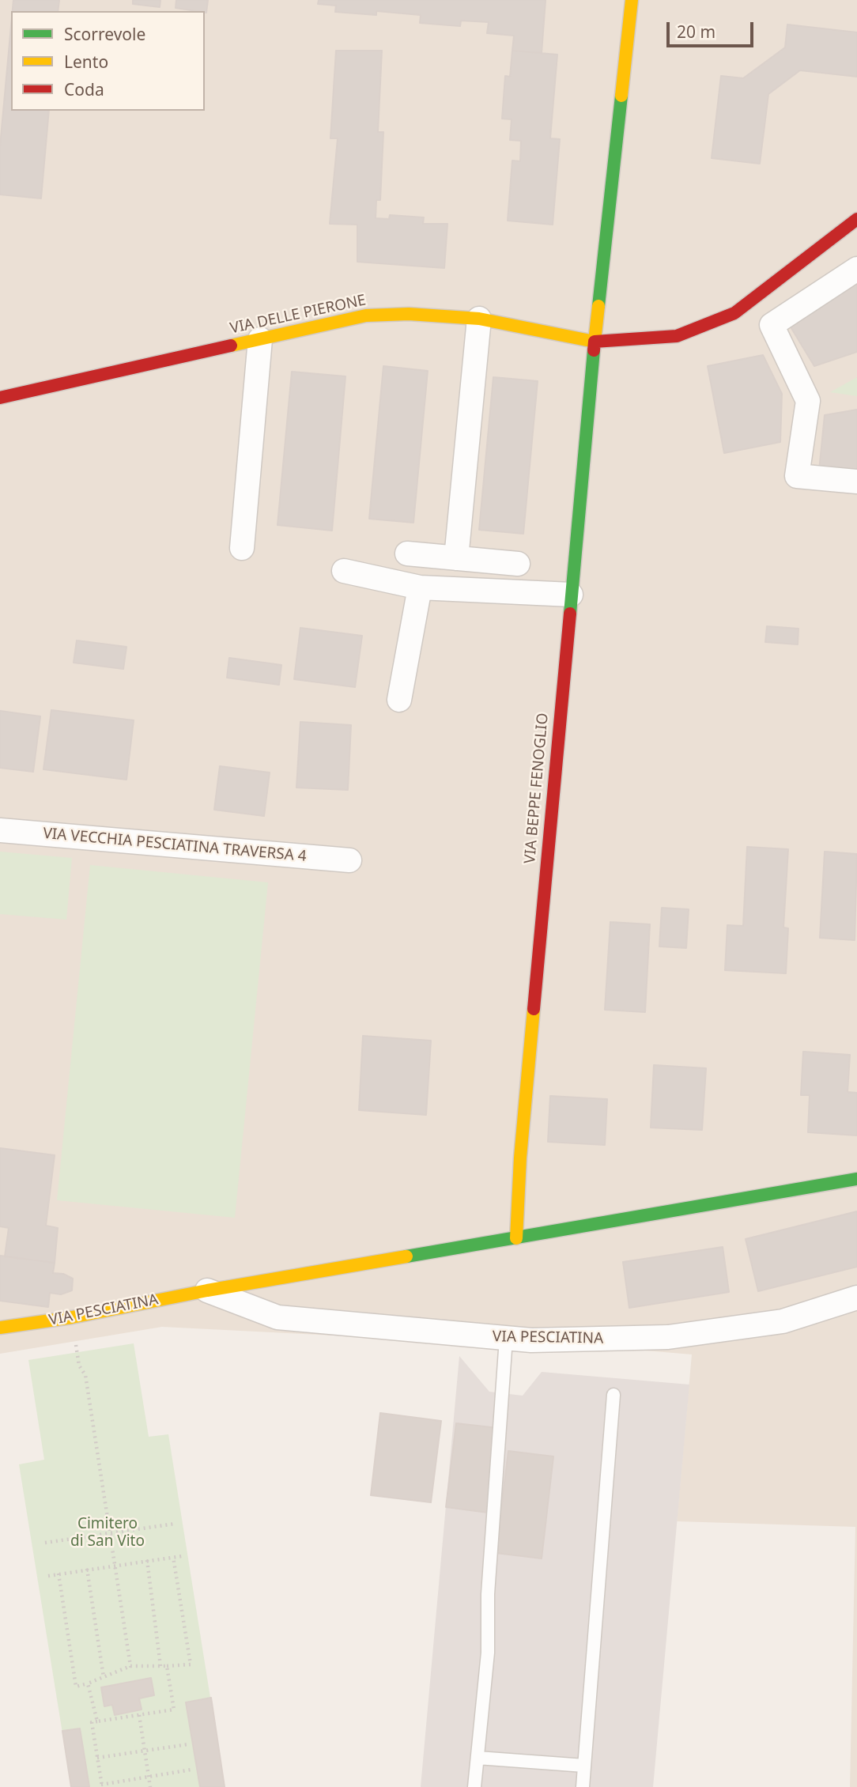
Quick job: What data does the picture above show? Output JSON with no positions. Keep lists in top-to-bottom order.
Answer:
{
  "streets": {
    "street": [
      "VIA DELLE PIERONE",
      "VIA BEPPE FENOGLIO",
      "VIA VECCHIA PESCIATINA TRAVERSA 4",
      "VIA PESCIATINA"
    ]
  },
  "crossings": [
    ["VIA DELLE PIERONE", "VIA BEPPE FENOGLIO"],
    ["VIA BEPPE FENOGLIO", "VIA PESCIATINA"]
  ],
  "parks": ["Cimitero di San Vito"],
  "legend": ["Scorrevole", "Lento", "Coda"],
  "scale_bar": "20 m"
}
